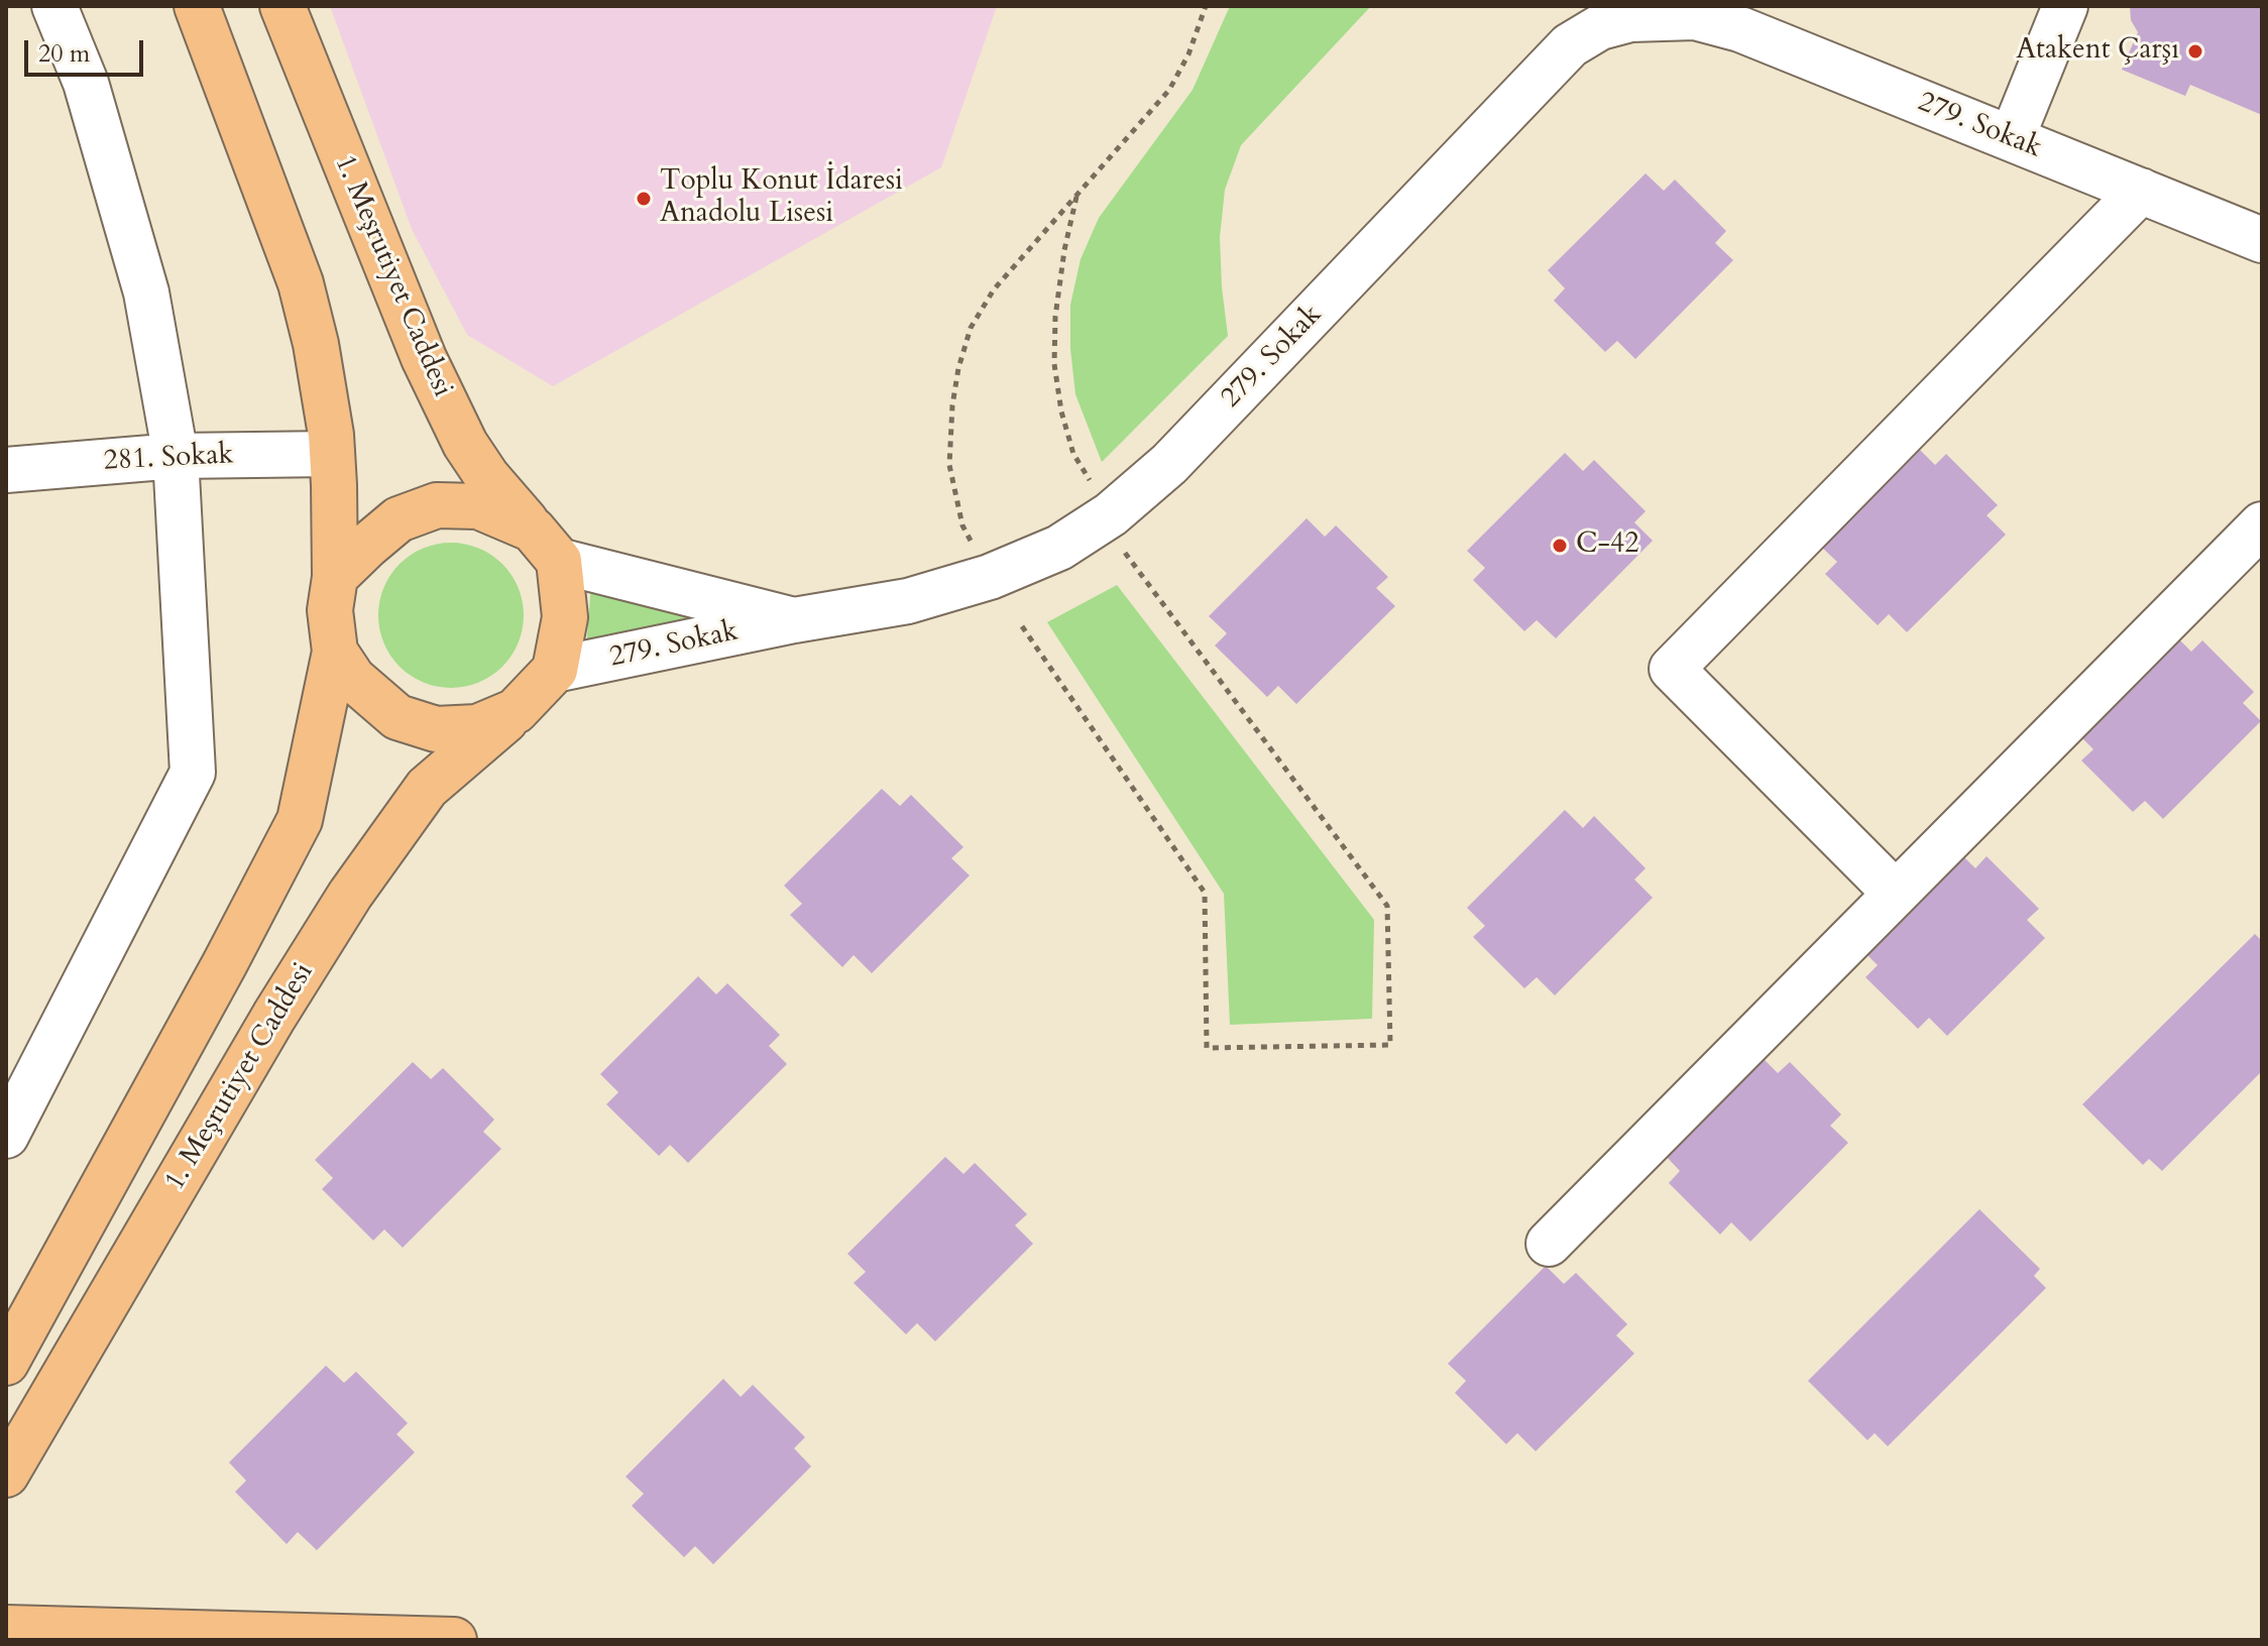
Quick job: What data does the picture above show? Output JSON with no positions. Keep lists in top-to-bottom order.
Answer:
{
  "streets": {
    "main road": ["1. Meşrutiyet Caddesi"],
    "street": ["279. Sokak", "281. Sokak"]
  },
  "crossings": [
    ["279. Sokak", "1. Meşrutiyet Caddesi"]
  ],
  "places": ["Atakent Çarşı", "Toplu Konut İdaresi Anadolu Lisesi", "C-42"],
  "scale_bar": "20 m"
}
